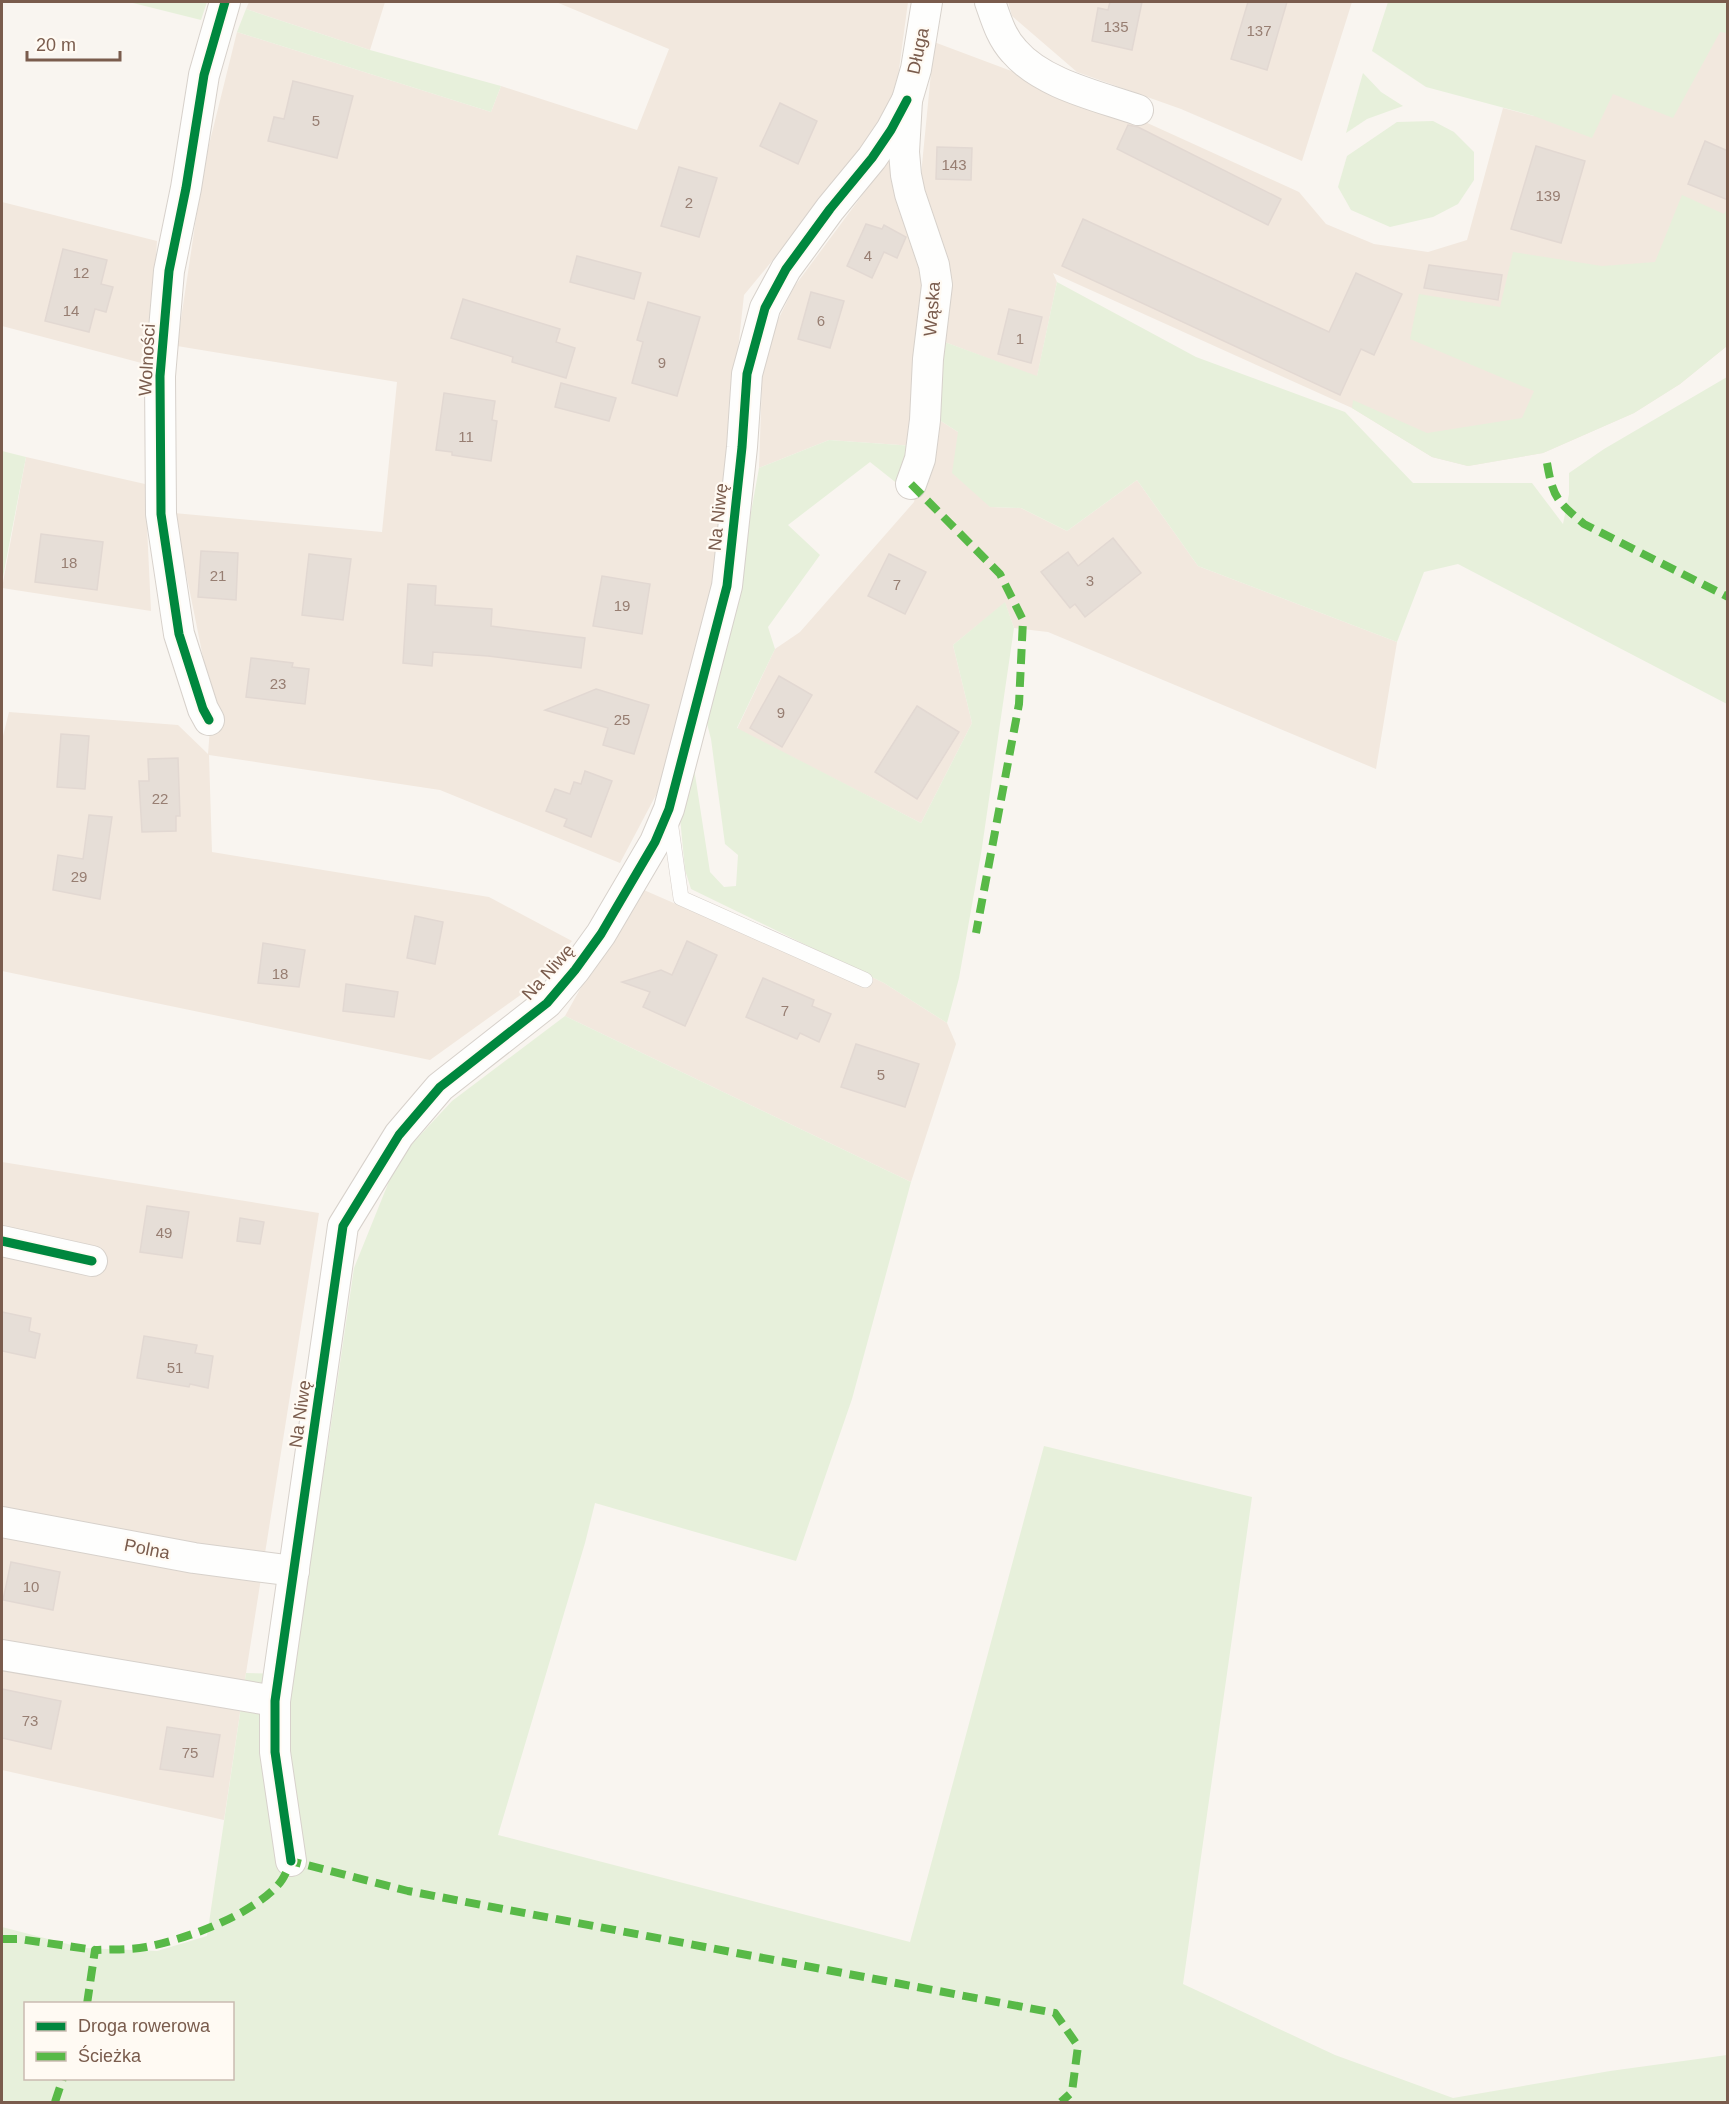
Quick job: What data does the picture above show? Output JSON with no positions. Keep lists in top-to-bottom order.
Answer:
{
  "streets": {
    "street": [
      "Długa",
      "Wąska",
      "Wolności",
      "Na Niwę",
      "Polna"
    ]
  },
  "crossings": [
    ["Długa", "Wąska"],
    ["Długa", "Na Niwę"],
    ["Wąska", "Na Niwę"],
    ["Na Niwę", "Polna"]
  ],
  "house_numbers": [
    "135",
    "137",
    "5",
    "143",
    "139",
    "2",
    "4",
    "12",
    "14",
    "6",
    "1",
    "9",
    "11",
    "18",
    "21",
    "3",
    "7",
    "19",
    "23",
    "9",
    "25",
    "22",
    "29",
    "18",
    "7",
    "5",
    "49",
    "51",
    "10",
    "73",
    "75"
  ],
  "legend": ["Droga rowerowa", "Ścieżka"],
  "scale_bar": "20 m"
}
